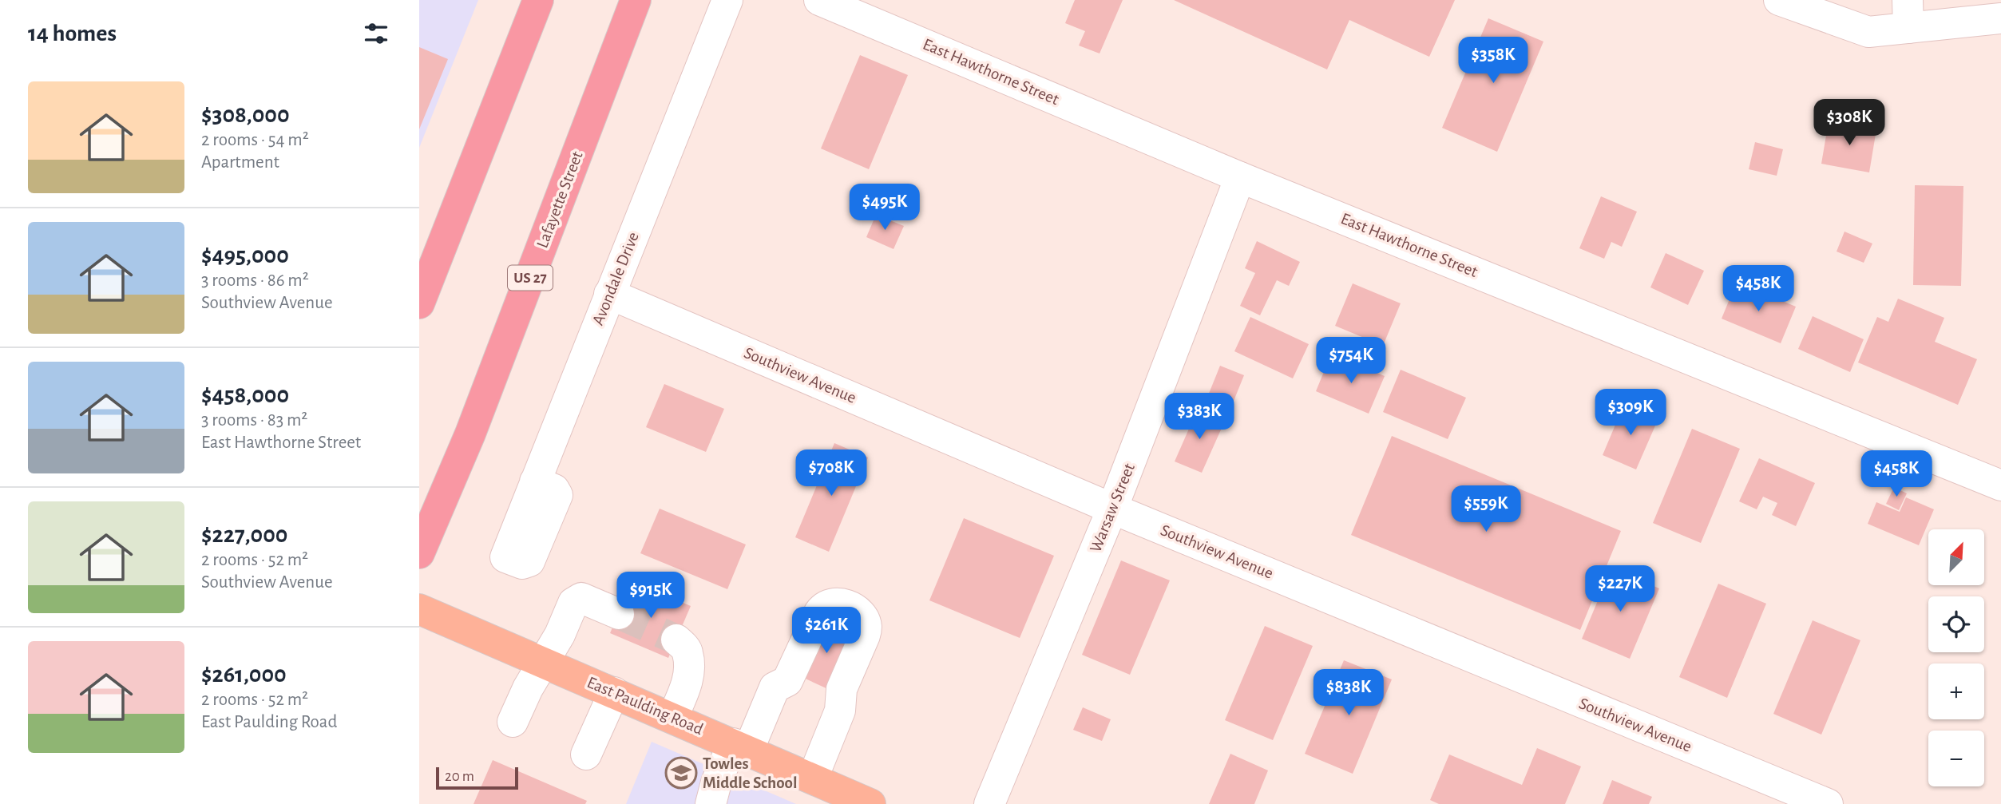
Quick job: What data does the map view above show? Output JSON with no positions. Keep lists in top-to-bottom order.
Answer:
{
  "streets": {
    "highway": ["Lafayette Street", "US 27"],
    "main road": ["East Paulding Road"],
    "street": [
      "East Hawthorne Street",
      "Avondale Drive",
      "Southview Avenue",
      "Warsaw Street"
    ]
  },
  "crossings": [
    ["East Hawthorne Street", "Warsaw Street"],
    ["Avondale Drive", "Southview Avenue"],
    ["Southview Avenue", "Warsaw Street"]
  ],
  "places": {
    "school or university": ["Towles Middle School"]
  },
  "scale_bar": "20 m",
  "north": "top right",
  "page": {
    "heading": "14 homes",
    "price": [
      "$358K",
      "$308K",
      "$495K",
      "$458K",
      "$754K",
      "$309K",
      "$383K",
      "$708K",
      "$458K",
      "$559K",
      "$227K",
      "$915K",
      "$261K",
      "$838K"
    ],
    "list": [
      {
        "name": "$308,000",
        "note": "2 rooms · 54 m² · Apartment"
      },
      {
        "name": "$495,000",
        "note": "3 rooms · 86 m² · Southview Avenue"
      },
      {
        "name": "$458,000",
        "note": "3 rooms · 83 m² · East Hawthorne Street"
      },
      {
        "name": "$227,000",
        "note": "2 rooms · 52 m² · Southview Avenue"
      },
      {
        "name": "$261,000",
        "note": "2 rooms · 52 m² · East Paulding Road"
      }
    ],
    "map_buttons": ["+", "−"],
    "scale": "20 m"
  }
}
